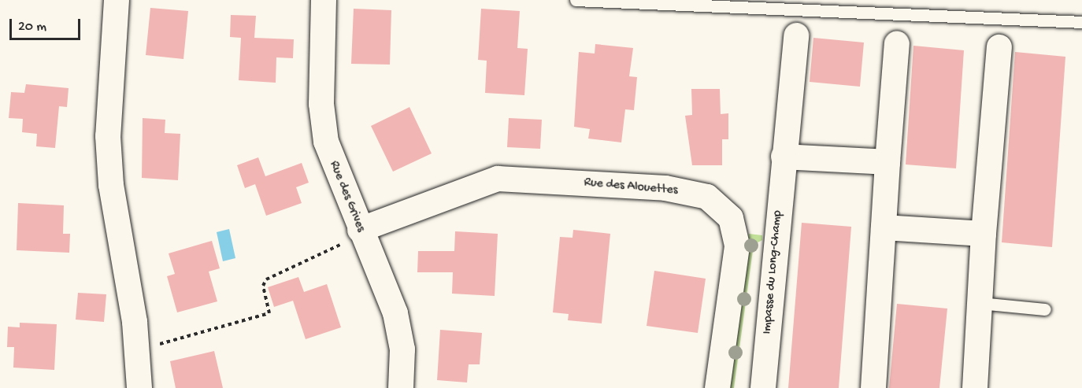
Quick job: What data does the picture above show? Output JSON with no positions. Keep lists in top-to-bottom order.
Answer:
{
  "streets": {
    "street": ["Rue des Alouettes", "Rue des Grives", "Impasse du Long-Champ"]
  },
  "crossings": [
    ["Rue des Alouettes", "Rue des Grives"]
  ],
  "scale_bar": "20 m"
}
